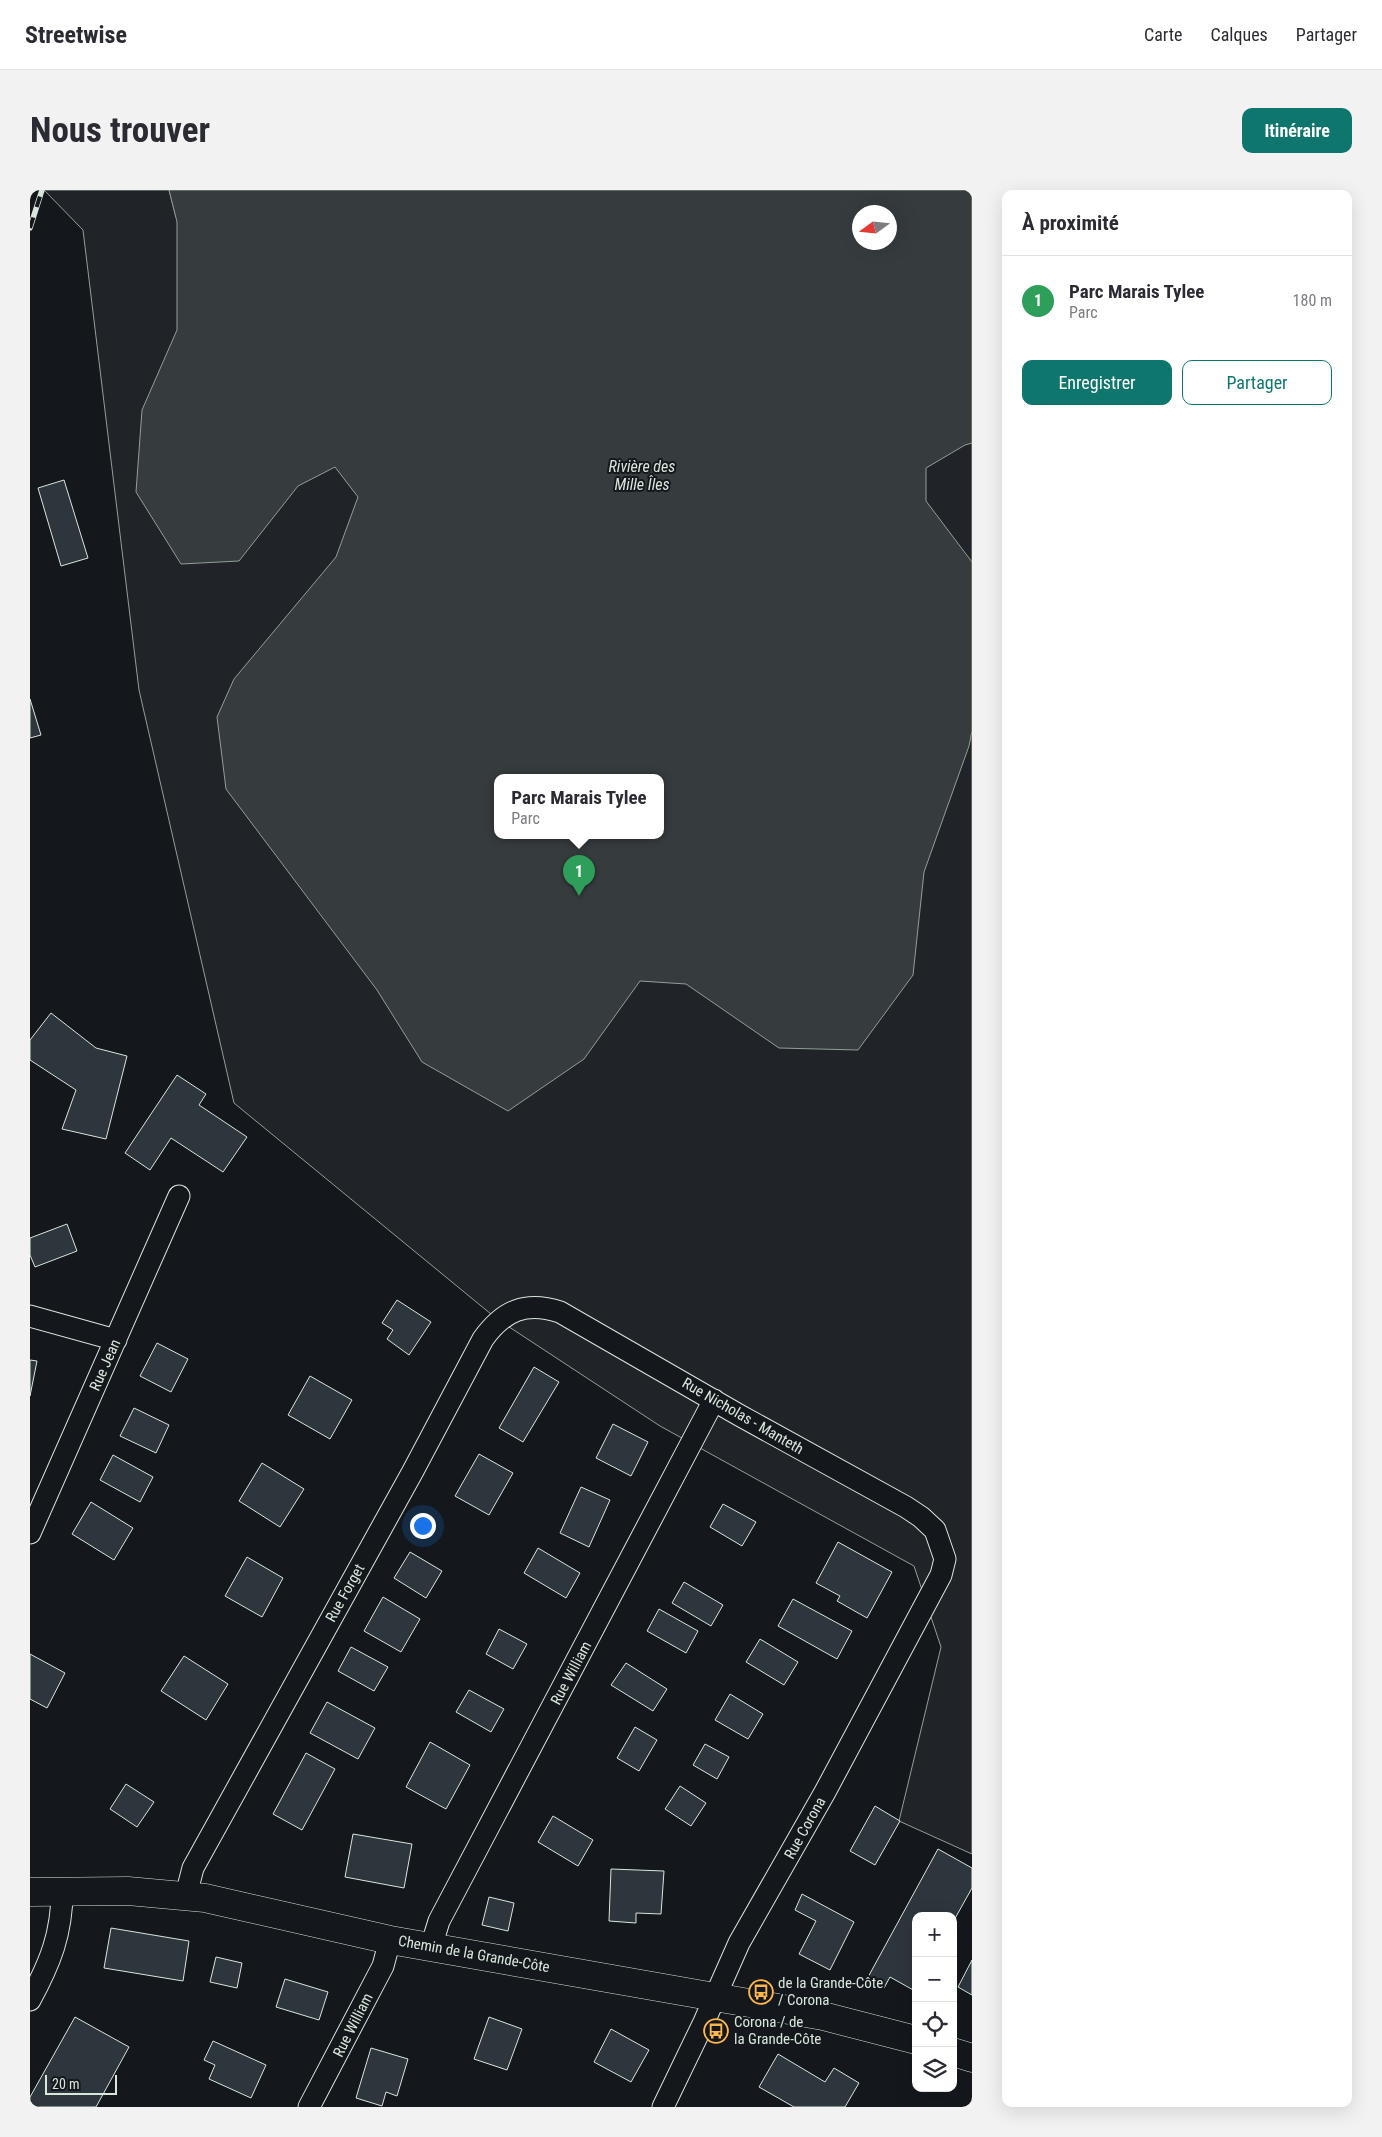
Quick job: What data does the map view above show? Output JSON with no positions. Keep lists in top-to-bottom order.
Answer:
{
  "streets": {
    "main road": ["Chemin de la Grande-Côte"],
    "street": [
      "Rue Jean",
      "Rue Nicholas - Manteth",
      "Rue Forget",
      "Rue William",
      "Rue Corona"
    ]
  },
  "crossings": [
    ["Rue Nicholas - Manteth", "Rue Forget"],
    ["Rue Nicholas - Manteth", "Rue William"],
    ["Rue Nicholas - Manteth", "Rue Corona"],
    ["Rue Forget", "Chemin de la Grande-Côte"],
    ["Rue William", "Chemin de la Grande-Côte"],
    ["Rue Corona", "Chemin de la Grande-Côte"]
  ],
  "water": ["Rivière des Mille Îles"],
  "places": {
    "bus stop": ["de la Grande-Côte / Corona", "Corona / de la Grande-Côte"]
  },
  "scale_bar": "20 m",
  "north": "left",
  "page": {
    "header": "Streetwise",
    "nav": ["Carte", "Calques", "Partager"],
    "buttons": [
      "Itinéraire",
      ["Enregistrer", "Partager"]
    ],
    "title": "Nous trouver",
    "heading": "À proximité",
    "list": [
      {
        "mark": "1",
        "name": "Parc Marais Tylee",
        "note": "Parc",
        "value": "180 m"
      }
    ],
    "popup": ["Parc Marais Tylee", "Parc"],
    "pins": "1",
    "map_buttons": ["+", "−"],
    "scale": "20 m"
  }
}
